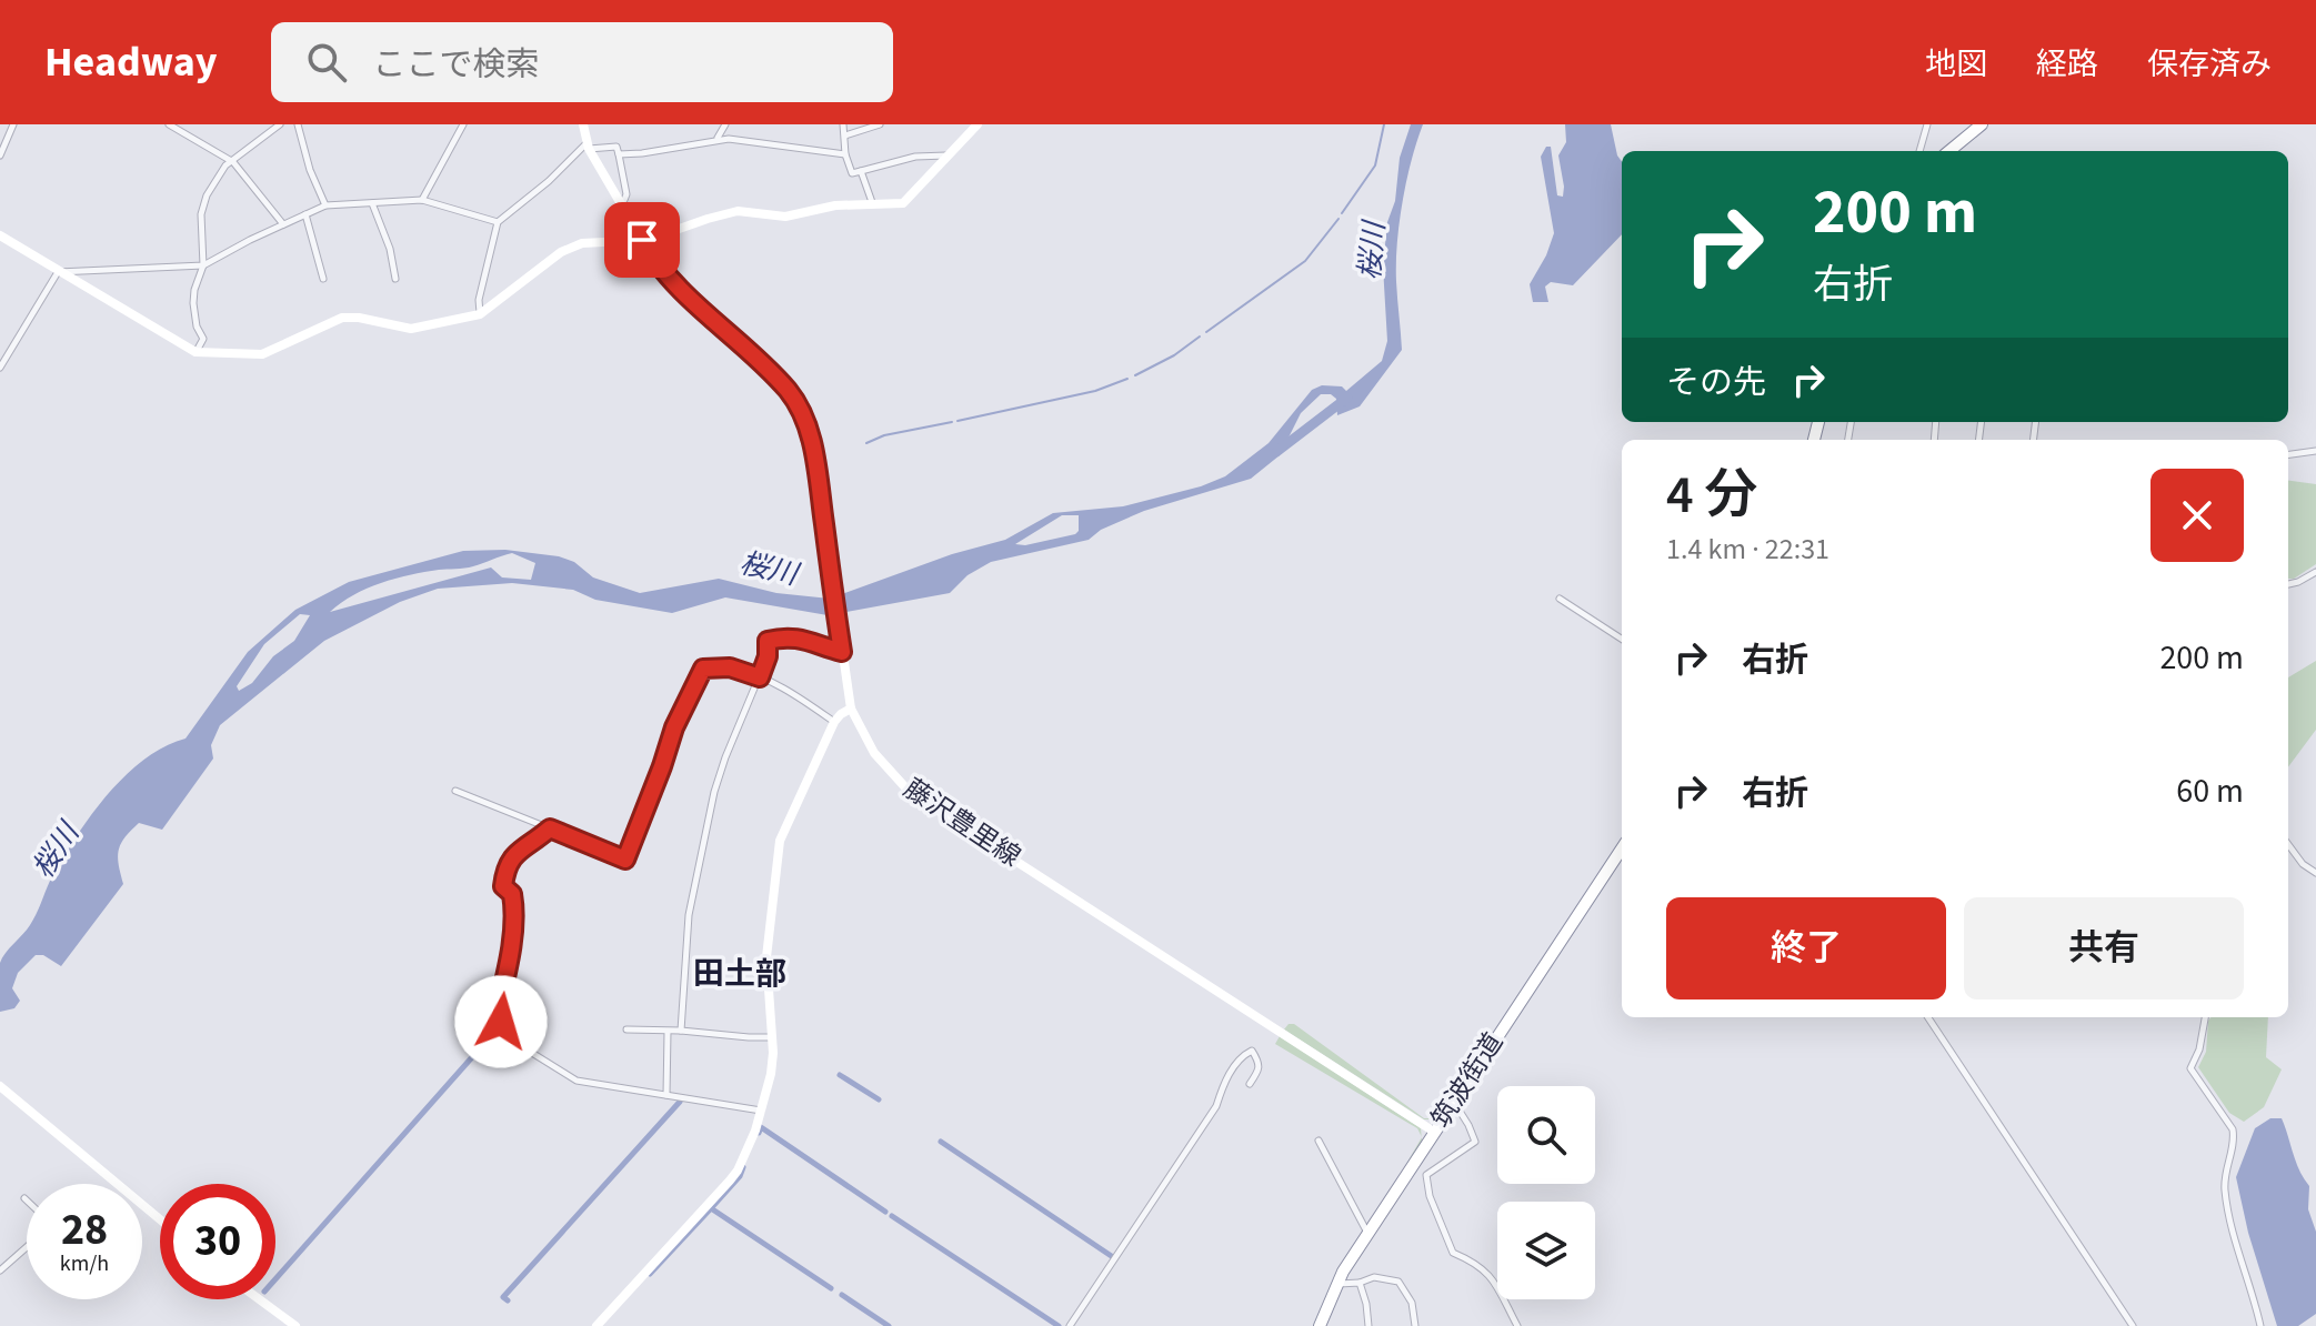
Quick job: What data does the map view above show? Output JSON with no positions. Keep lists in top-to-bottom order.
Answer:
{
  "streets": {
    "highway": ["筑波街道"],
    "street": ["藤沢豊里線"]
  },
  "crossings": [
    ["藤沢豊里線", "筑波街道"]
  ],
  "districts": ["田土部"],
  "water": ["桜川"],
  "page": {
    "header": "Headway",
    "search": "ここで検索",
    "nav": ["地図", "経路", "保存済み"],
    "turn": ["200 m", "右折"],
    "then": "その先",
    "heading": ["4 分", "1.4 km · 22:31"],
    "list": [
      {
        "name": "右折",
        "value": "200 m"
      },
      {
        "name": "右折",
        "value": "60 m"
      }
    ],
    "buttons": ["終了", "共有"],
    "speed": "28 km/h",
    "limit": "30"
  }
}
